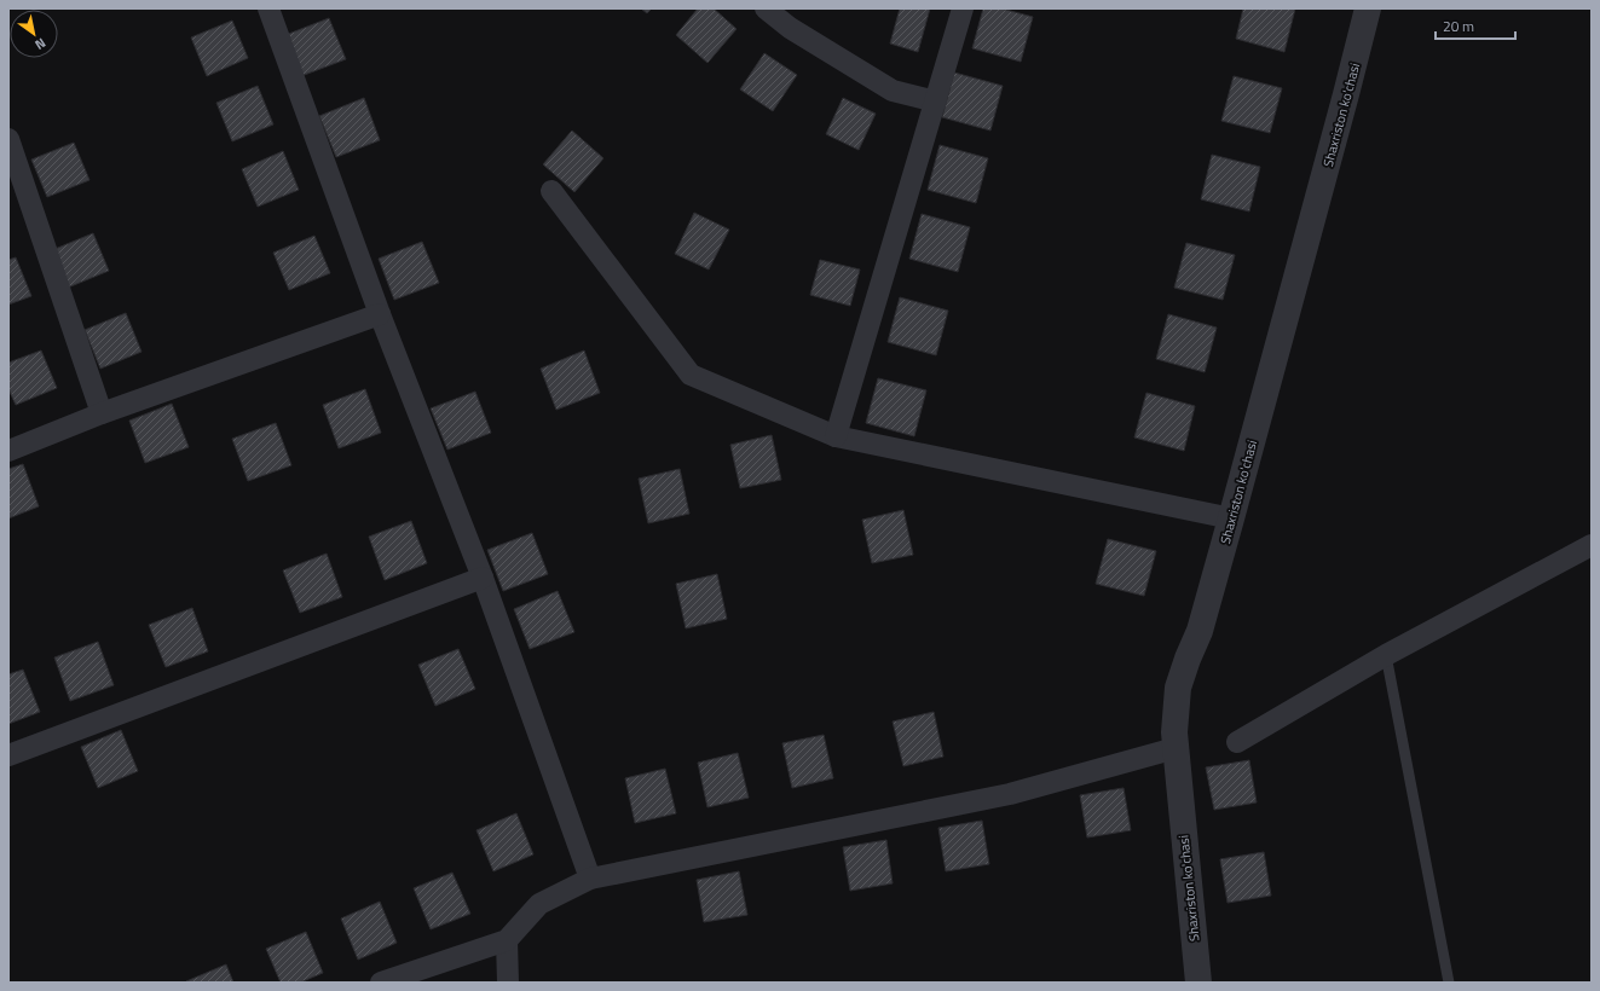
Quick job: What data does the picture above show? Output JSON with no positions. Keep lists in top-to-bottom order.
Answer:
{
  "streets": {
    "street": ["Shaxriston ko'chasi"]
  },
  "scale_bar": "20 m",
  "north": "bottom right"
}
